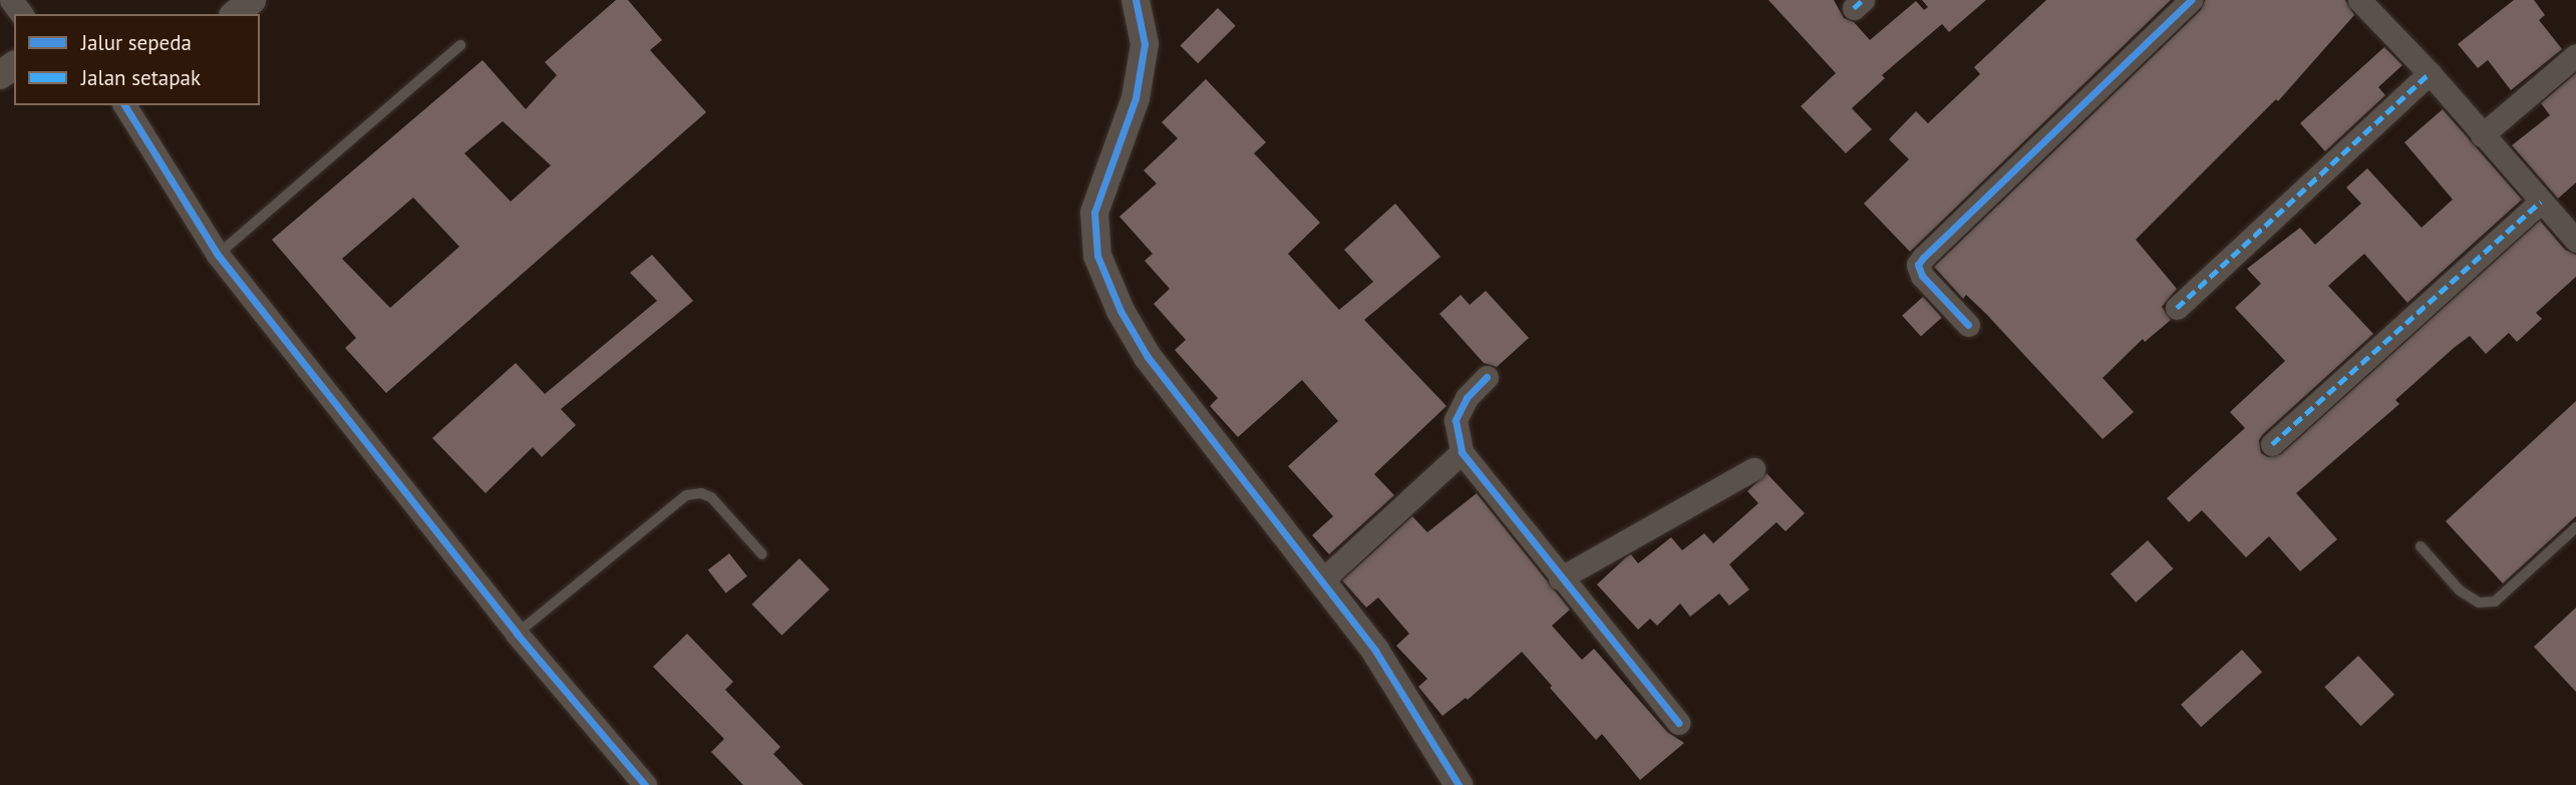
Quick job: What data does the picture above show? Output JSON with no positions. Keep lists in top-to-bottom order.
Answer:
{
  "legend": ["Jalur sepeda", "Jalan setapak"]
}
